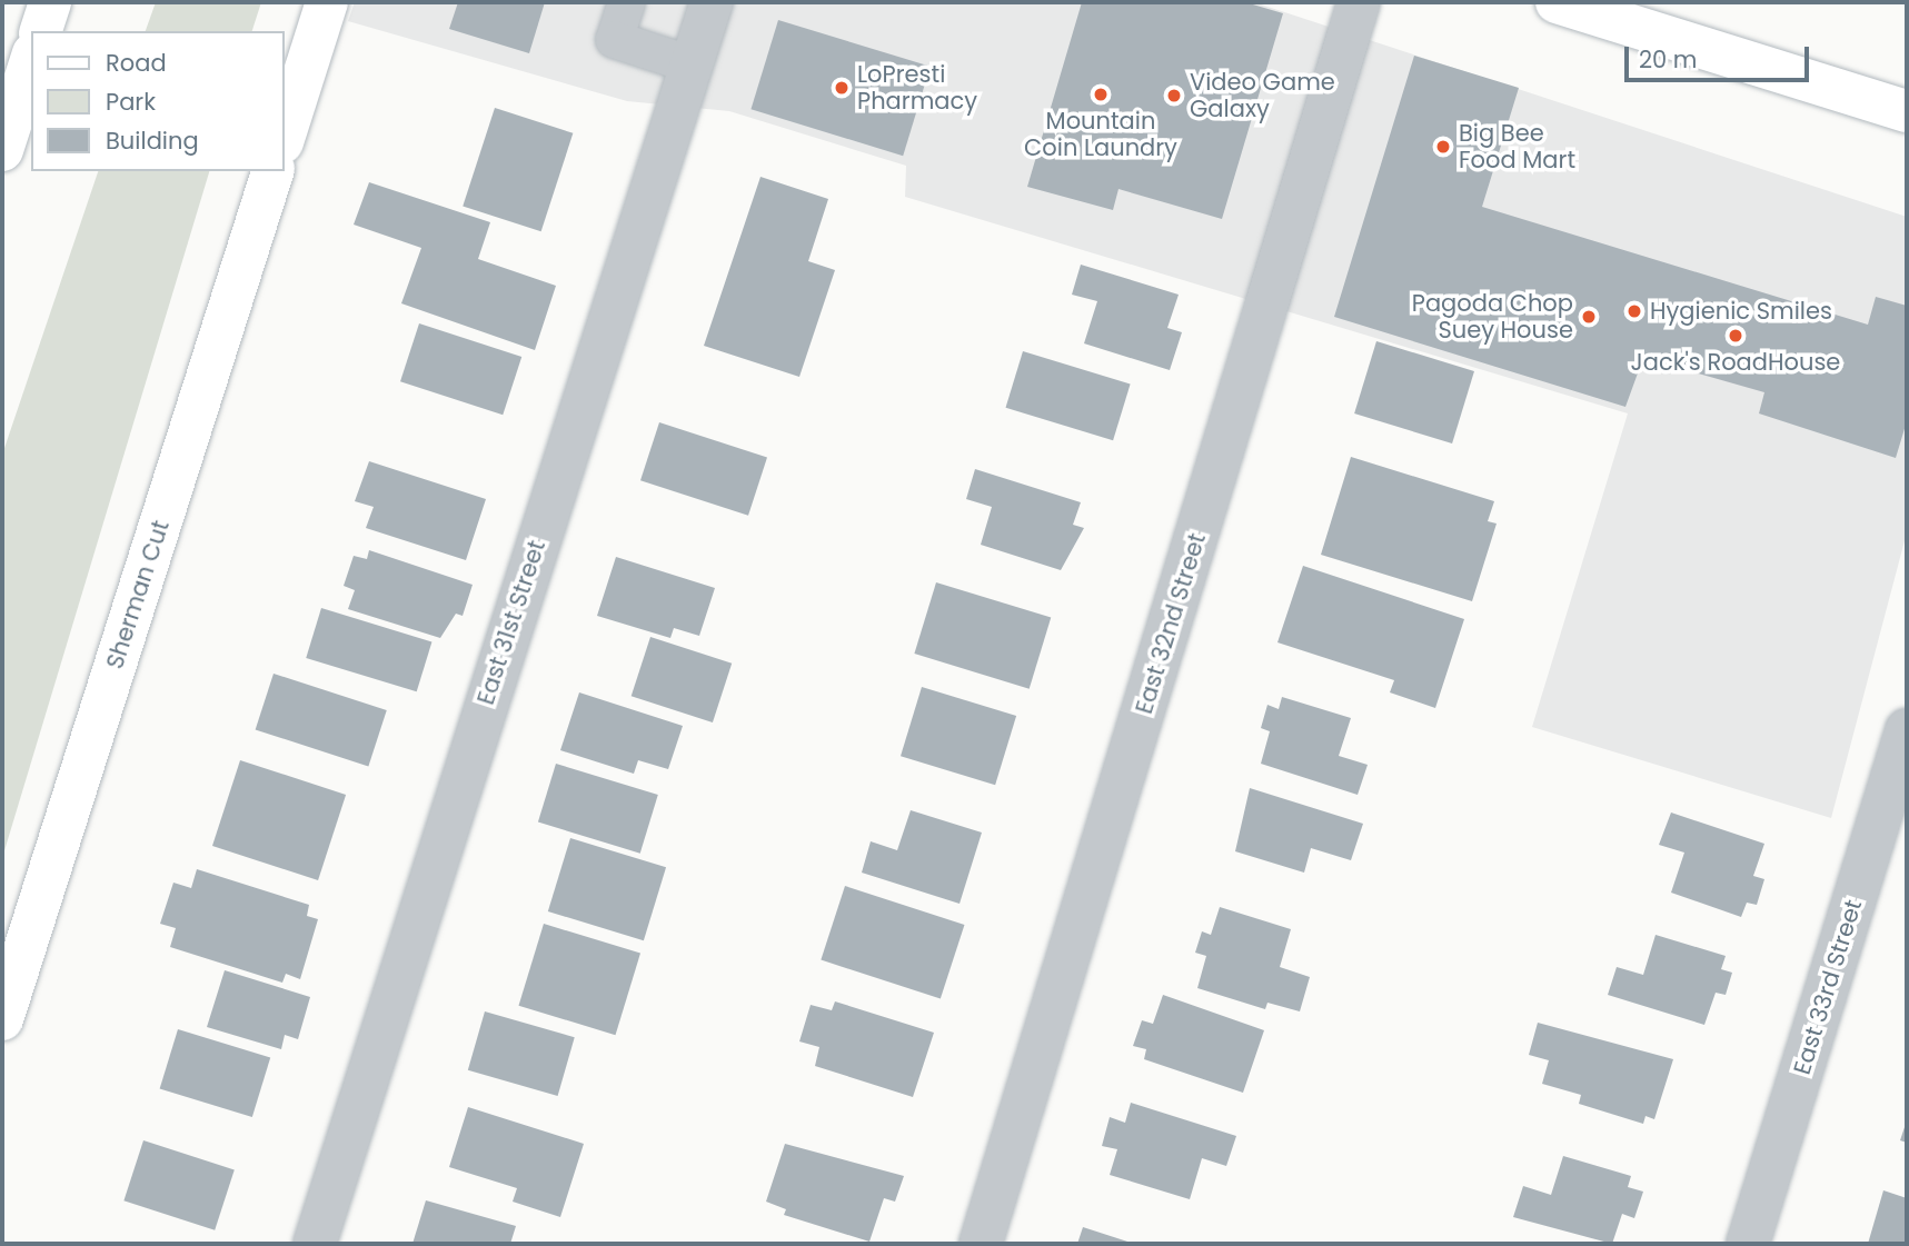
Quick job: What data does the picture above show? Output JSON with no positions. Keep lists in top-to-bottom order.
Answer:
{
  "streets": {
    "main road": ["Sherman Cut"],
    "street": ["East 31st Street", "East 32nd Street", "East 33rd Street"]
  },
  "places": [
    "LoPresti Pharmacy",
    "Mountain Coin Laundry",
    "Video Game Galaxy",
    "Big Bee Food Mart",
    "Hygienic Smiles",
    "Pagoda Chop Suey House",
    "Jack's RoadHouse"
  ],
  "legend": ["Road", "Park", "Building"],
  "scale_bar": "20 m"
}
